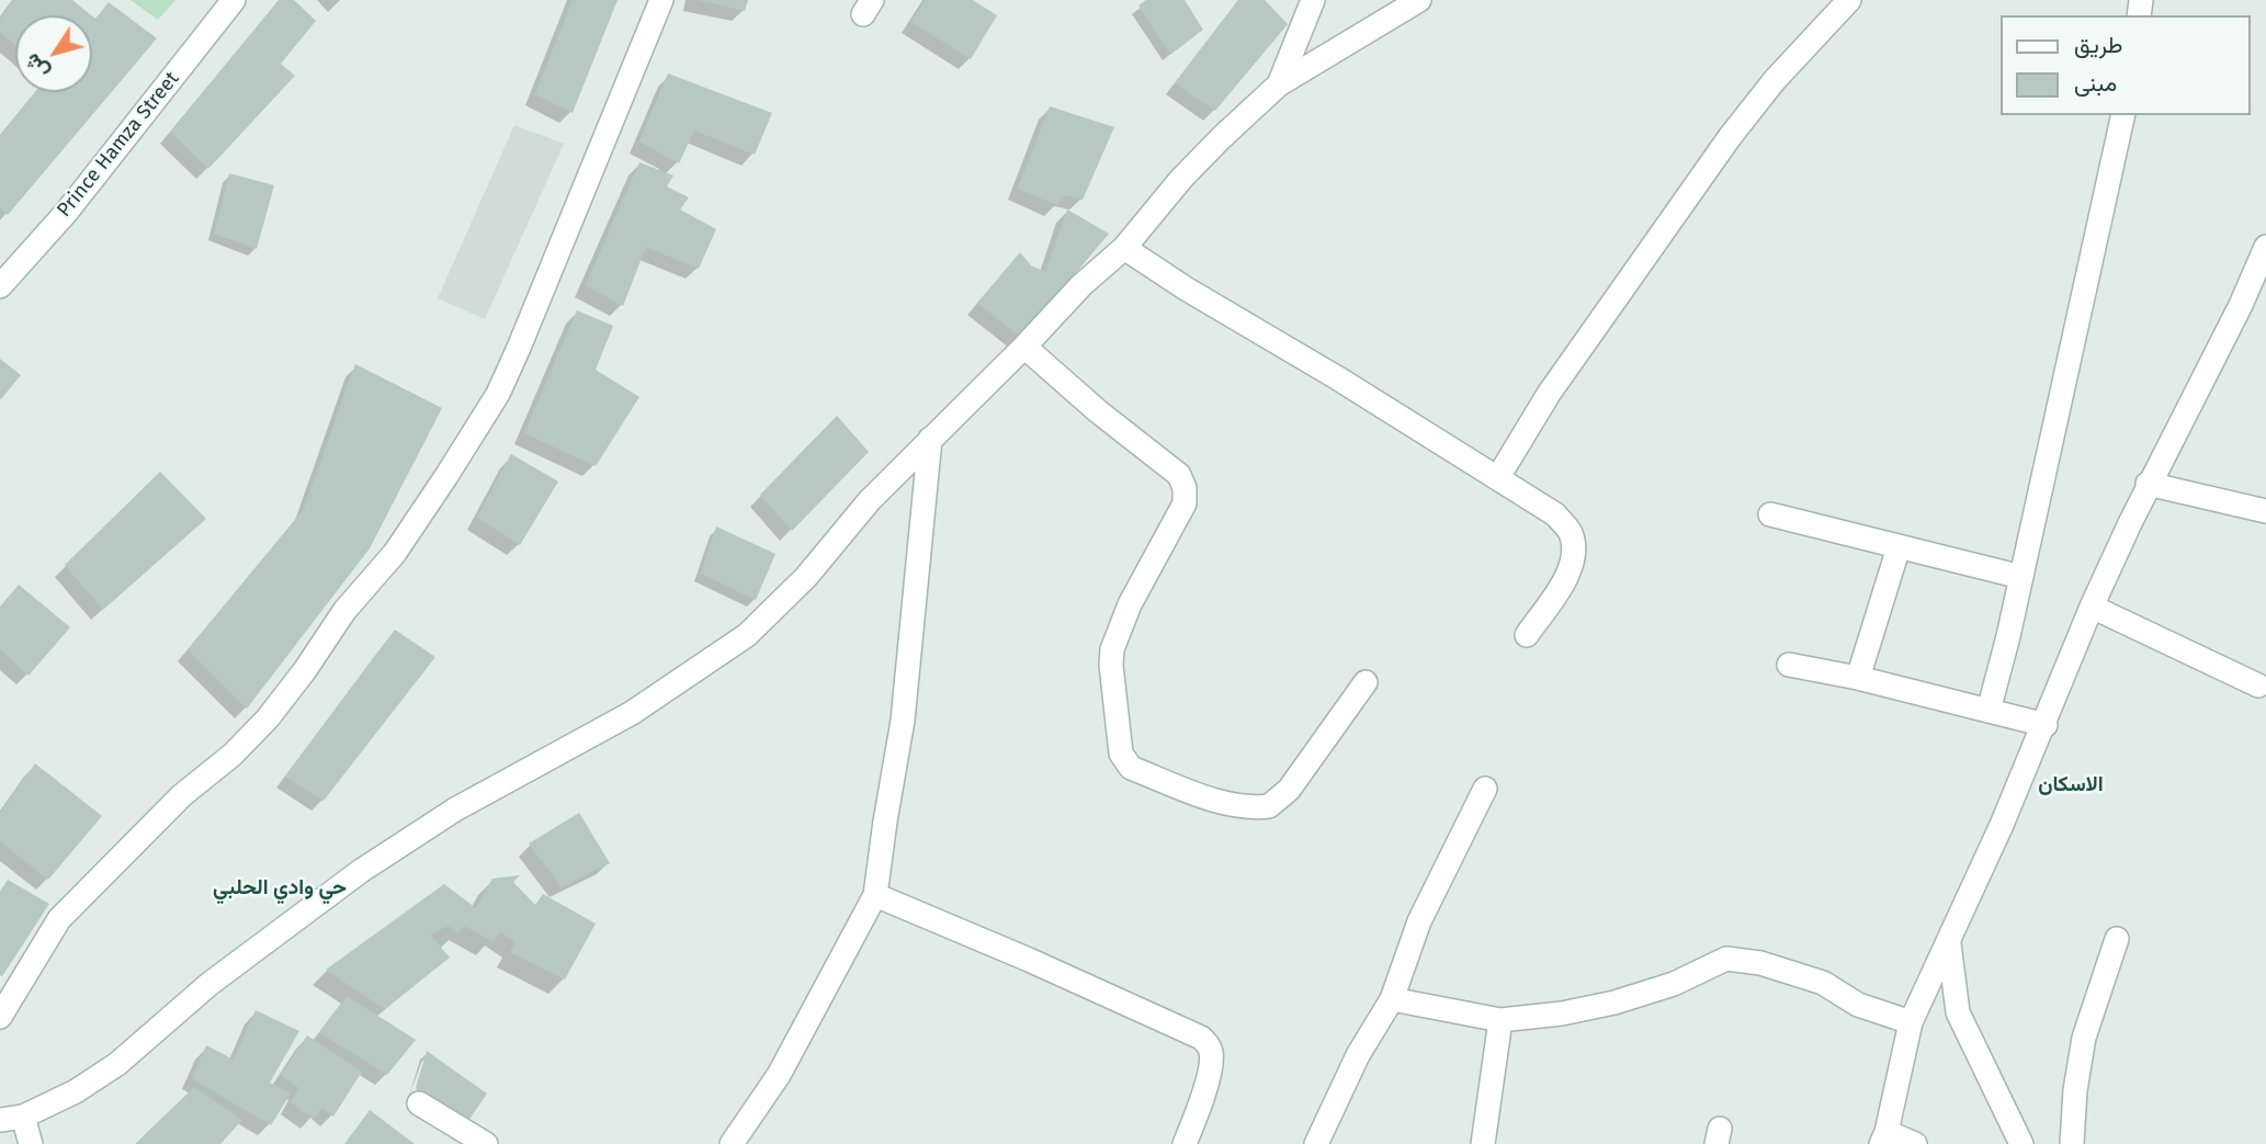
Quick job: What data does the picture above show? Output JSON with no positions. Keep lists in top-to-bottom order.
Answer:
{
  "streets": {
    "street": ["Prince Hamza Street"]
  },
  "districts": ["الاسكان", "حي وادي الحلبي"],
  "legend": ["طريق", "مبنى"],
  "north": "bottom left"
}
